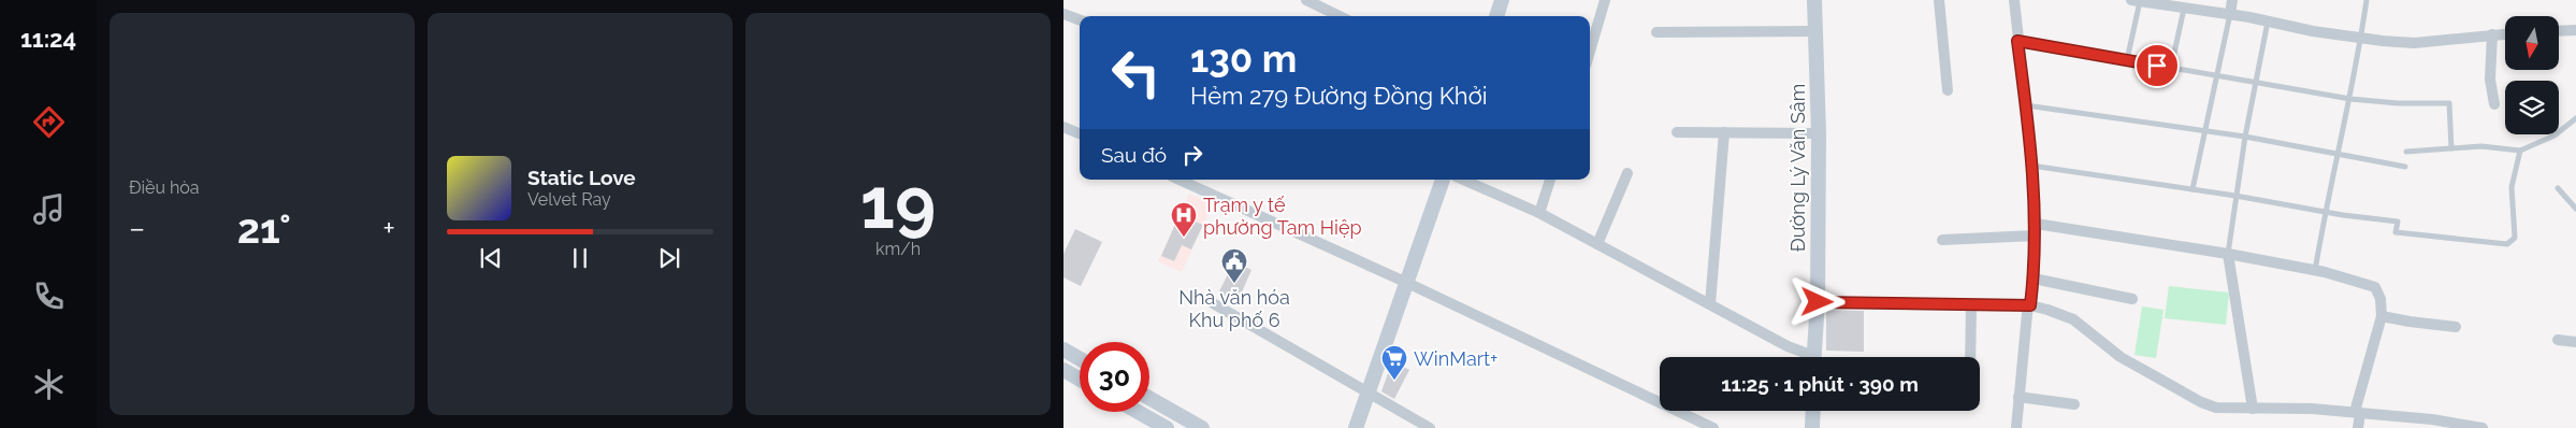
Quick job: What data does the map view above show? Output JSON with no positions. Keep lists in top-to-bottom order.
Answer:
{
  "streets": {
    "street": ["Đường Lý Văn Sâm"]
  },
  "places": {
    "hospital": ["Trạm y tế phường Tam Hiệp"],
    "public building": ["Nhà văn hóa Khu phố 6"],
    "supermarket": ["WinMart+"]
  },
  "north": "bottom",
  "page": {
    "tabs": "11:24",
    "tile": [
      "Điều hòa",
      ["19", "km/h"]
    ],
    "turn": ["130 m", "Hẻm 279 Đường Đồng Khởi"],
    "then": "Sau đó",
    "song": ["Static Love", "Velvet Ray"],
    "heat": ["−", "21°", "+"],
    "limit": "30",
    "trip": "11:25 · 1 phút · 390 m"
  }
}
